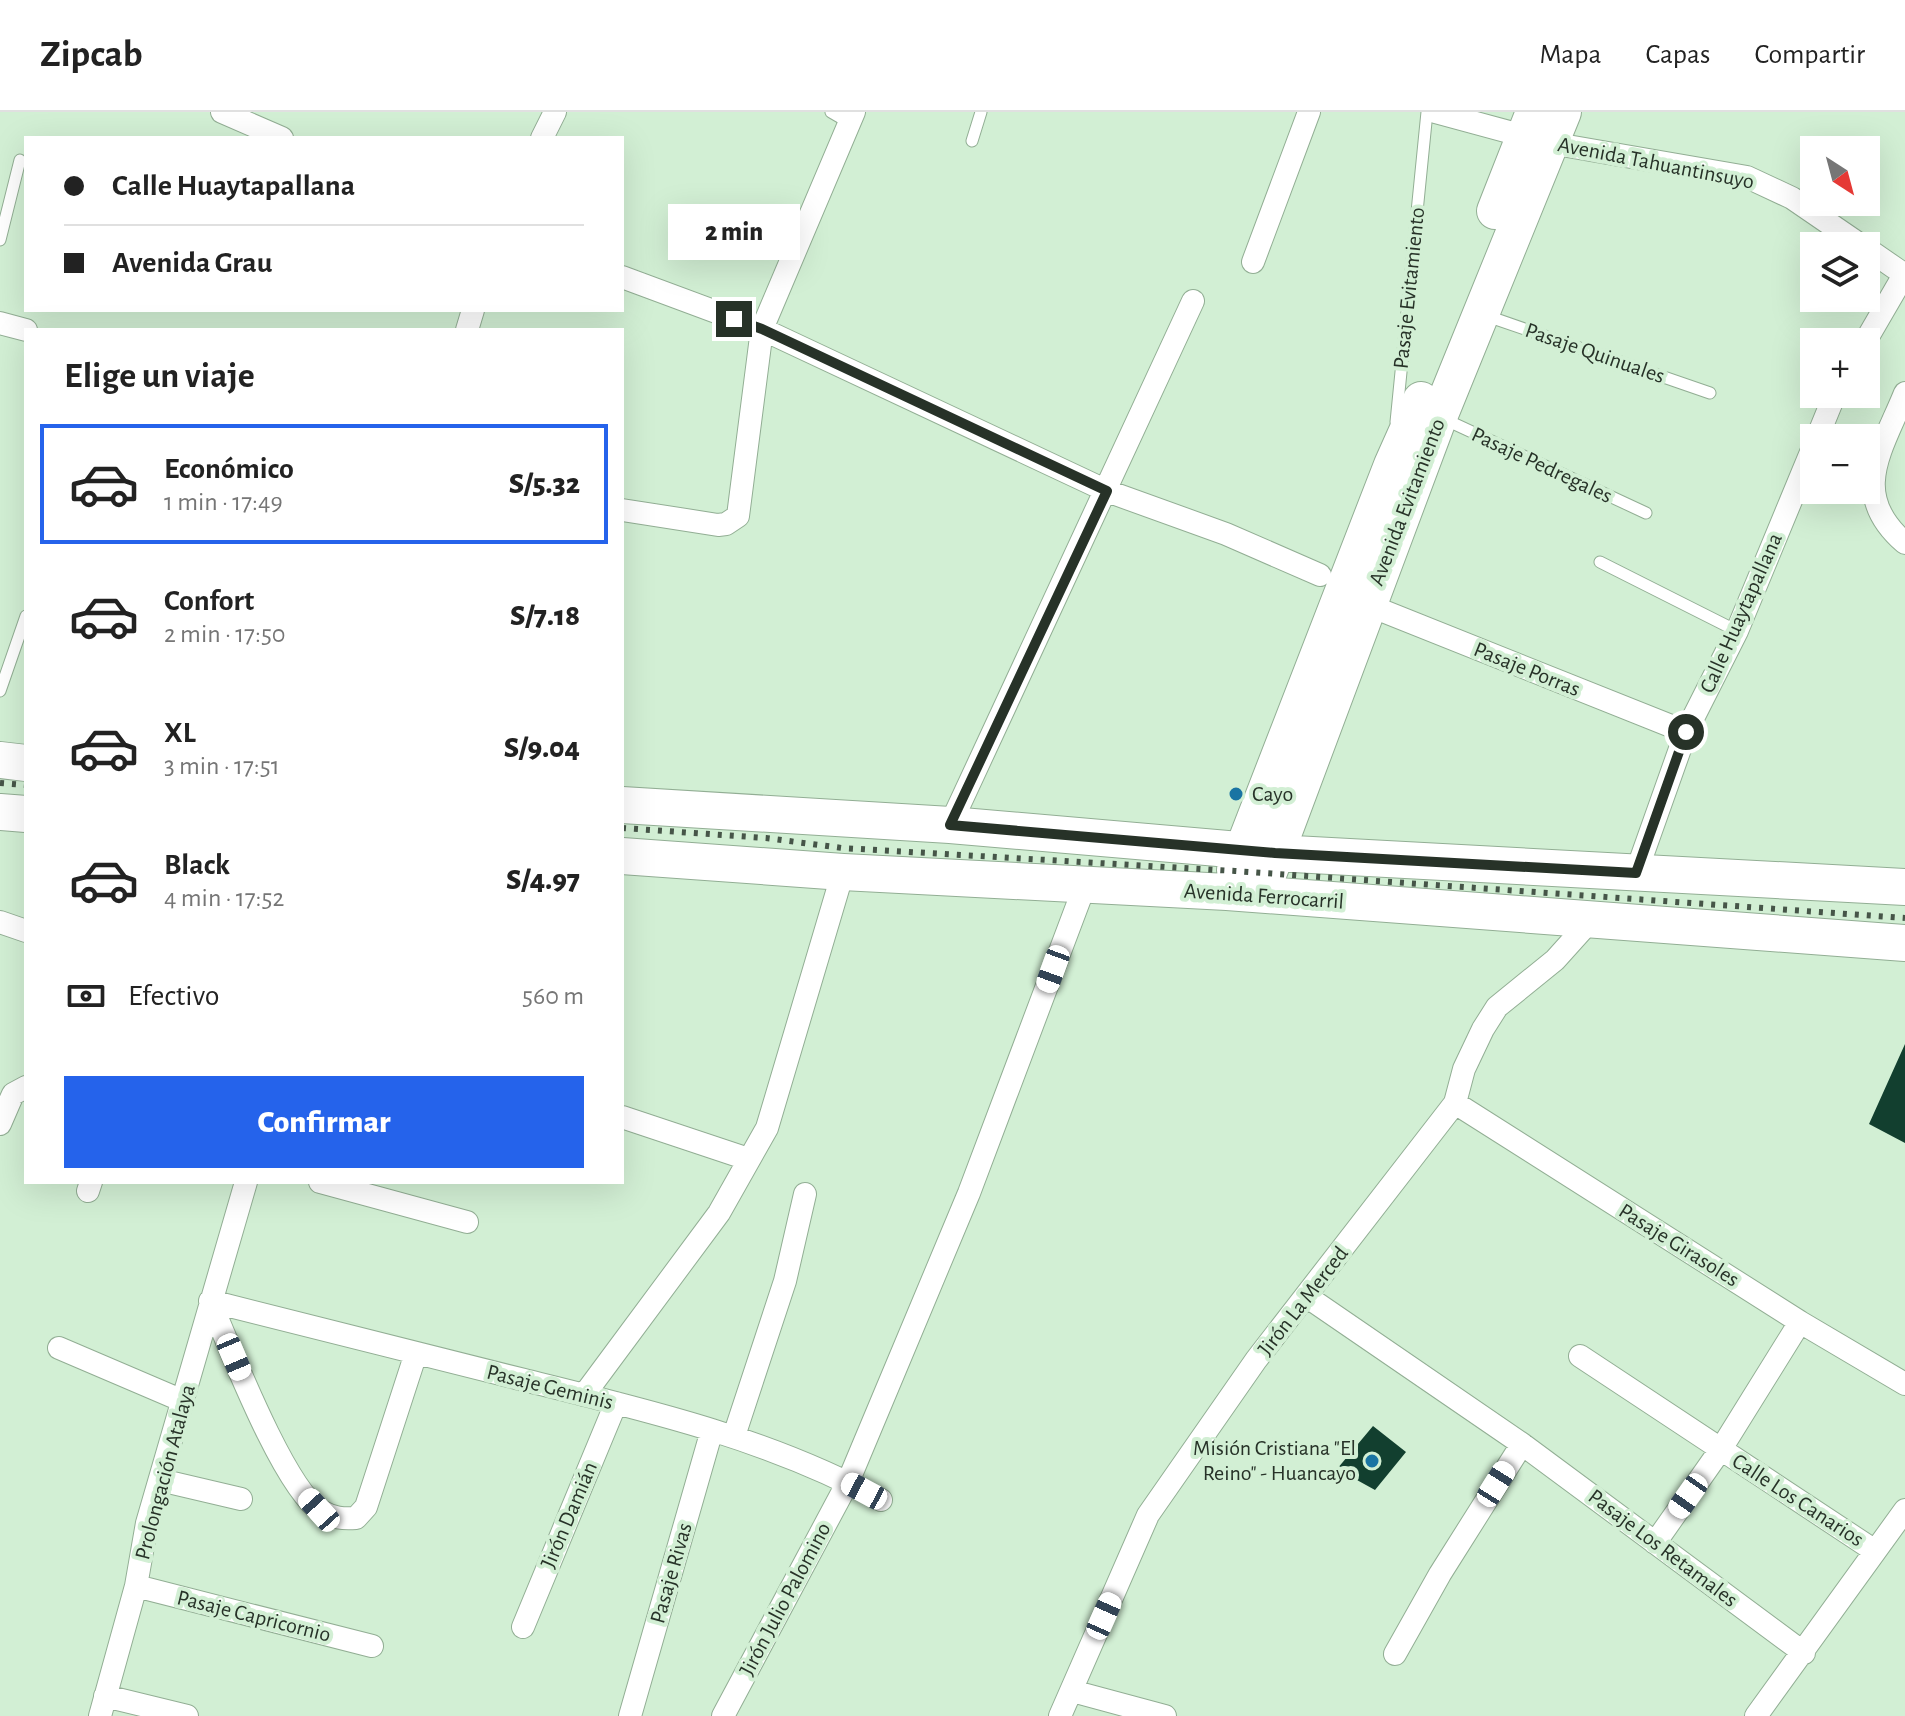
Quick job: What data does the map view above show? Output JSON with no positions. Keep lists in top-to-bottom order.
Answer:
{
  "streets": {
    "main road": ["Avenida Evitamiento", "Avenida Ferrocarril"],
    "street": [
      "Avenida Tahuantinsuyo",
      "Calle Huaytapallana",
      "Pasaje Porras",
      "Pasaje Girasoles",
      "Jirón La Merced",
      "Pasaje Geminis",
      "Prolongación Atalaya",
      "Calle Los Canarios",
      "Jirón Damián",
      "Pasaje Los Retamales",
      "Pasaje Rivas",
      "Jirón Julio Palomino",
      "Pasaje Capricornio"
    ],
    "lane": ["Pasaje Evitamiento", "Pasaje Quinuales", "Pasaje Pedregales"]
  },
  "crossings": [
    ["Avenida Tahuantinsuyo", "Avenida Evitamiento"],
    ["Pasaje Evitamiento", "Avenida Evitamiento"],
    ["Pasaje Quinuales", "Avenida Evitamiento"],
    ["Pasaje Pedregales", "Avenida Evitamiento"],
    ["Avenida Evitamiento", "Pasaje Porras"],
    ["Avenida Evitamiento", "Avenida Ferrocarril"],
    ["Calle Huaytapallana", "Pasaje Porras"],
    ["Calle Huaytapallana", "Avenida Ferrocarril"],
    ["Avenida Ferrocarril", "Jirón La Merced"],
    ["Avenida Ferrocarril", "Jirón Julio Palomino"],
    ["Pasaje Girasoles", "Jirón La Merced"],
    ["Jirón La Merced", "Pasaje Los Retamales"],
    ["Pasaje Geminis", "Prolongación Atalaya"],
    ["Pasaje Geminis", "Jirón Damián"],
    ["Pasaje Geminis", "Pasaje Rivas"],
    ["Pasaje Geminis", "Jirón Julio Palomino"],
    ["Prolongación Atalaya", "Pasaje Capricornio"]
  ],
  "places": ["Cayo", "Misión Cristiana \"El Reino\" - Huancayo"],
  "north": "bottom right",
  "page": {
    "header": "Zipcab",
    "nav": ["Mapa", "Capas", "Compartir"],
    "map_buttons": ["+", "−"],
    "banner": ["Calle Huaytapallana", "Avenida Grau"],
    "bubble": "2 min",
    "heading": "Elige un viaje",
    "list": [
      {
        "name": "Económico",
        "note": "1 min · 17:49",
        "value": "S/5.32"
      },
      {
        "name": "Confort",
        "note": "2 min · 17:50",
        "value": "S/7.18"
      },
      {
        "name": "XL",
        "note": "3 min · 17:51",
        "value": "S/9.04"
      },
      {
        "name": "Black",
        "note": "4 min · 17:52",
        "value": "S/4.97"
      }
    ],
    "pay": ["Efectivo", "560 m"],
    "buttons": "Confirmar"
  }
}
